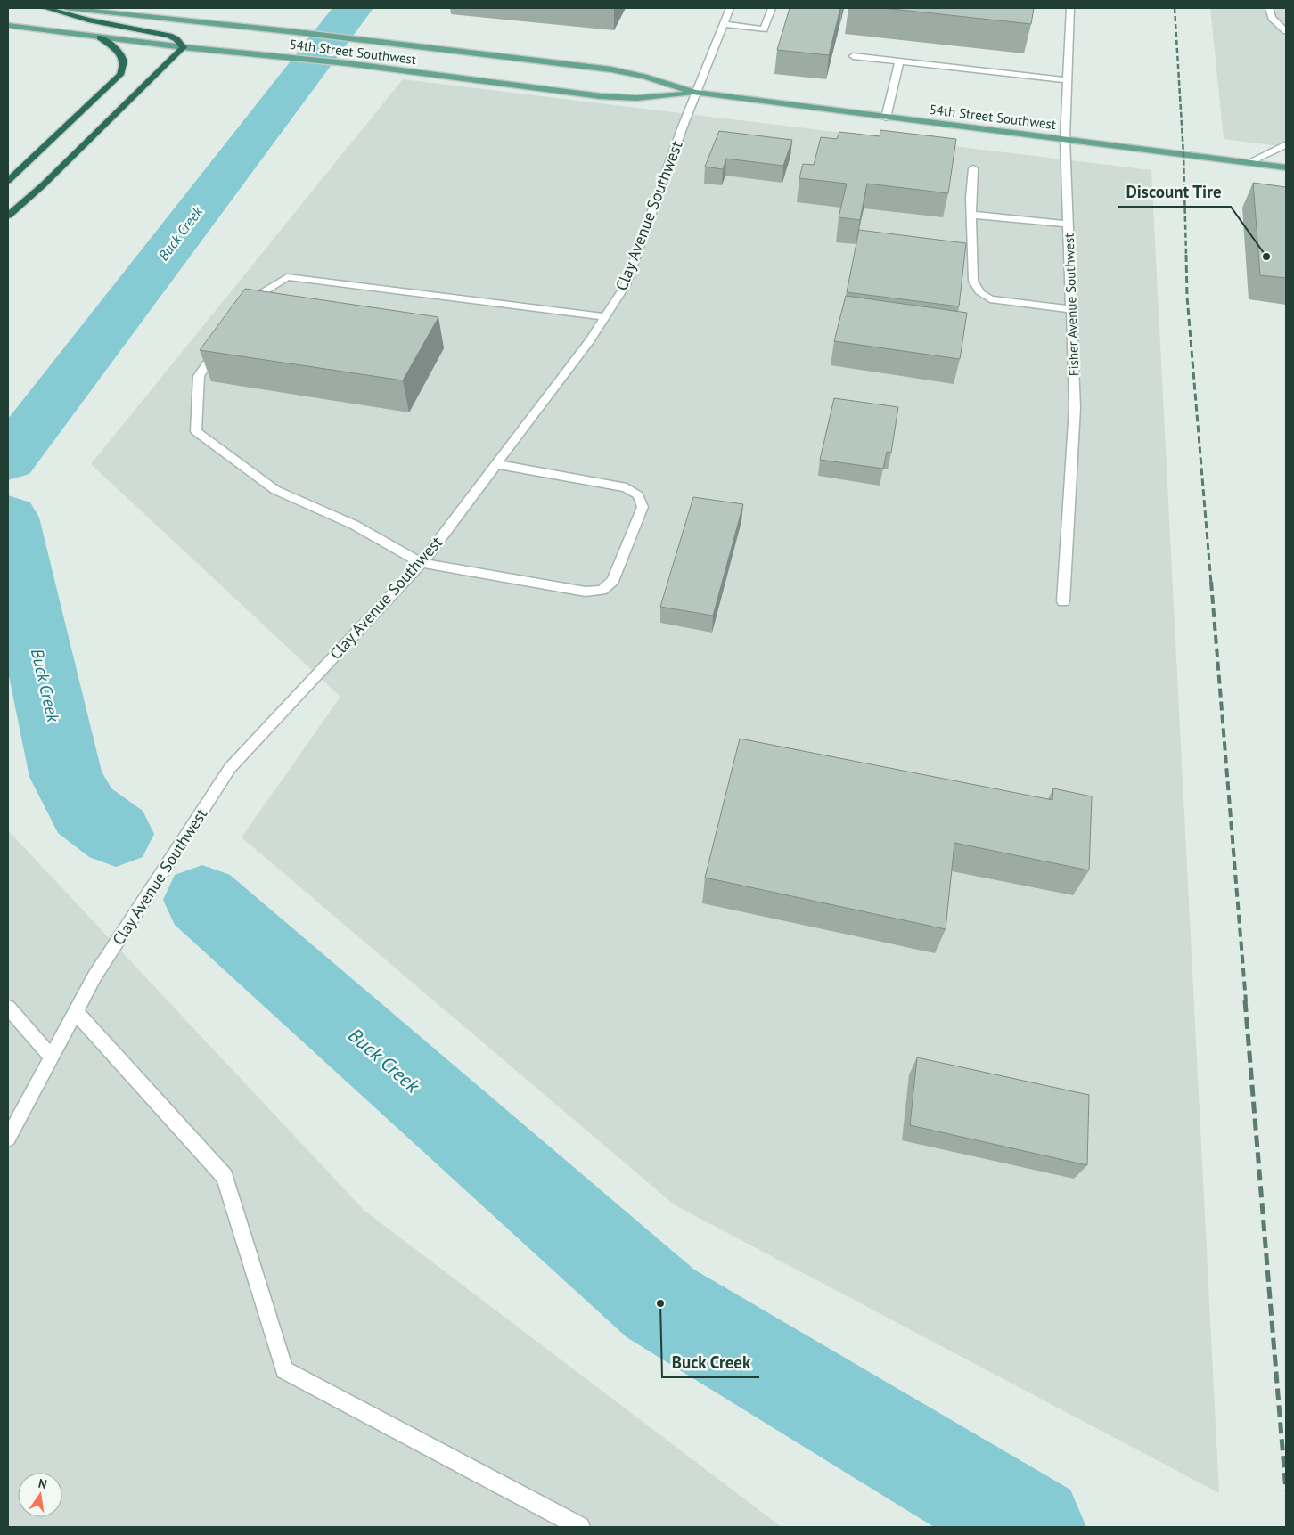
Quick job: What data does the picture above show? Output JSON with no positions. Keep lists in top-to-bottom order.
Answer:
{
  "streets": {
    "main road": ["54th Street Southwest"],
    "street": ["Clay Avenue Southwest", "Fisher Avenue Southwest"]
  },
  "crossings": [
    ["54th Street Southwest", "Clay Avenue Southwest"],
    ["54th Street Southwest", "Fisher Avenue Southwest"]
  ],
  "water": ["Buck Creek"],
  "places": ["Discount Tire", "Buck Creek"],
  "north": "top"
}
